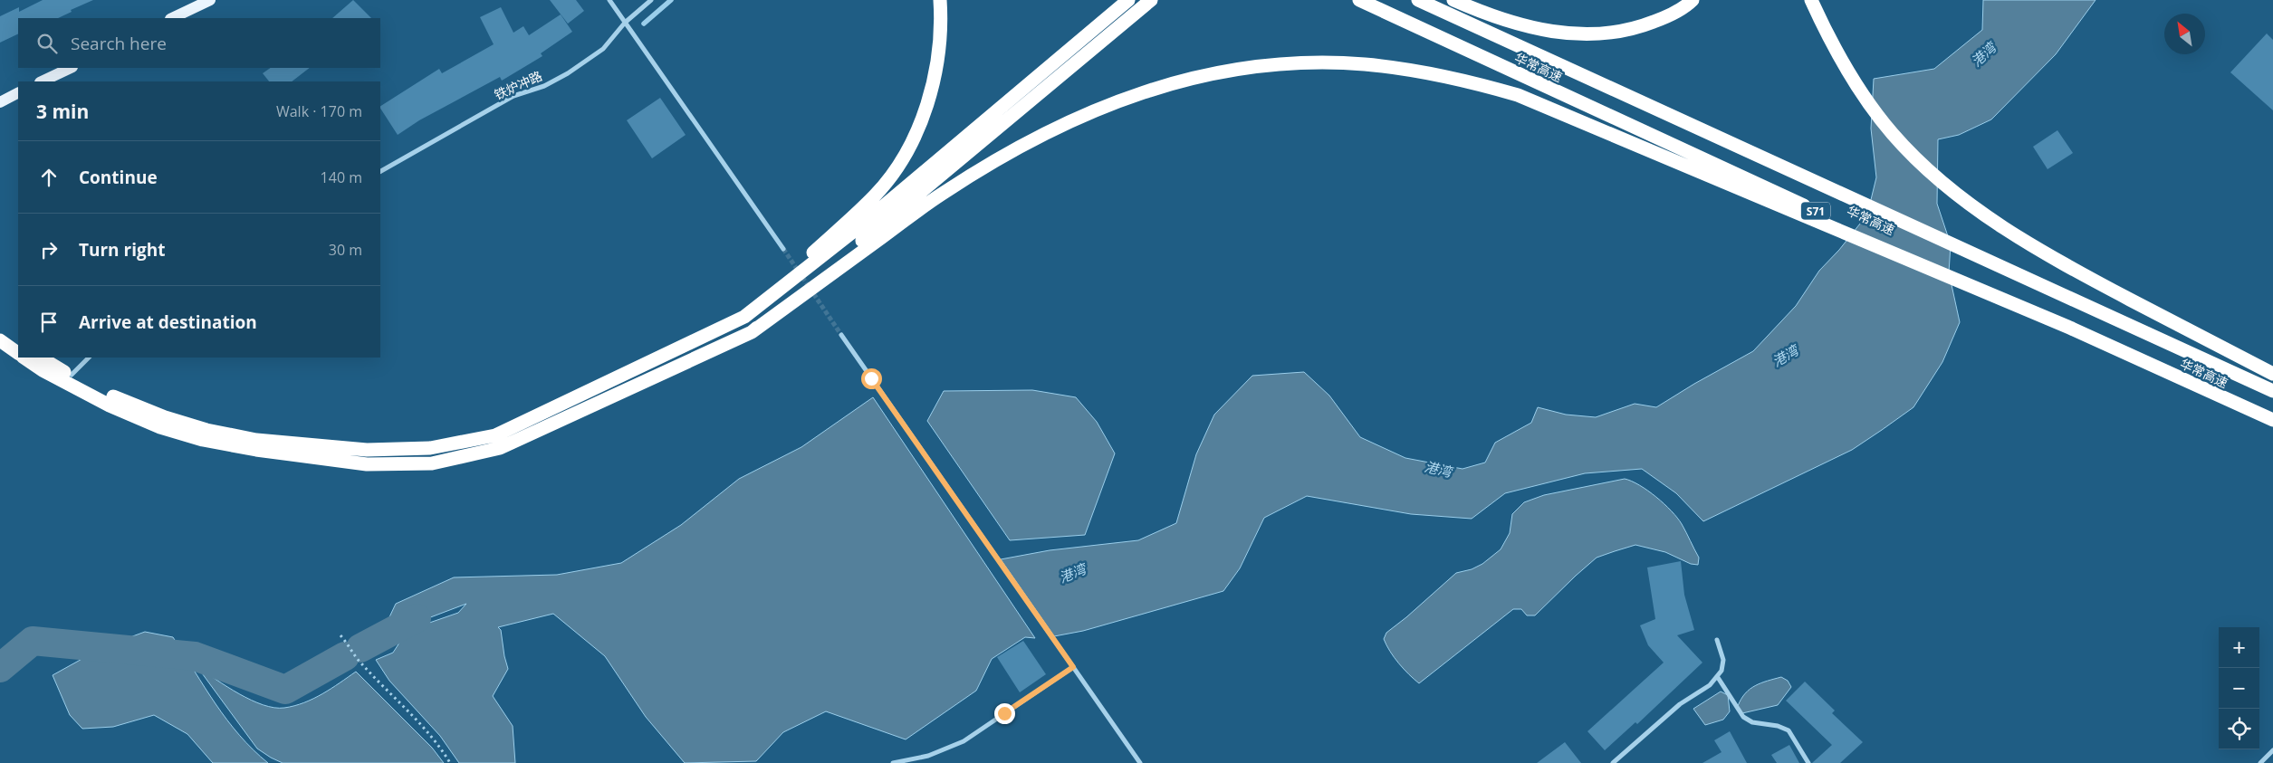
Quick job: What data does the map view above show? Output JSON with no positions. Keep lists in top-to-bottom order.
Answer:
{
  "streets": {
    "highway": ["华常高速", "S71"],
    "street": ["铁炉冲路"]
  },
  "water": ["港湾"],
  "north": "top left",
  "page": {
    "search": "Search here",
    "heading": ["3 min", "Walk · 170 m"],
    "list": [
      ["Continue", "140 m"],
      ["Turn right", "30 m"],
      "Arrive at destination"
    ],
    "map_buttons": ["+", "−"]
  }
}
